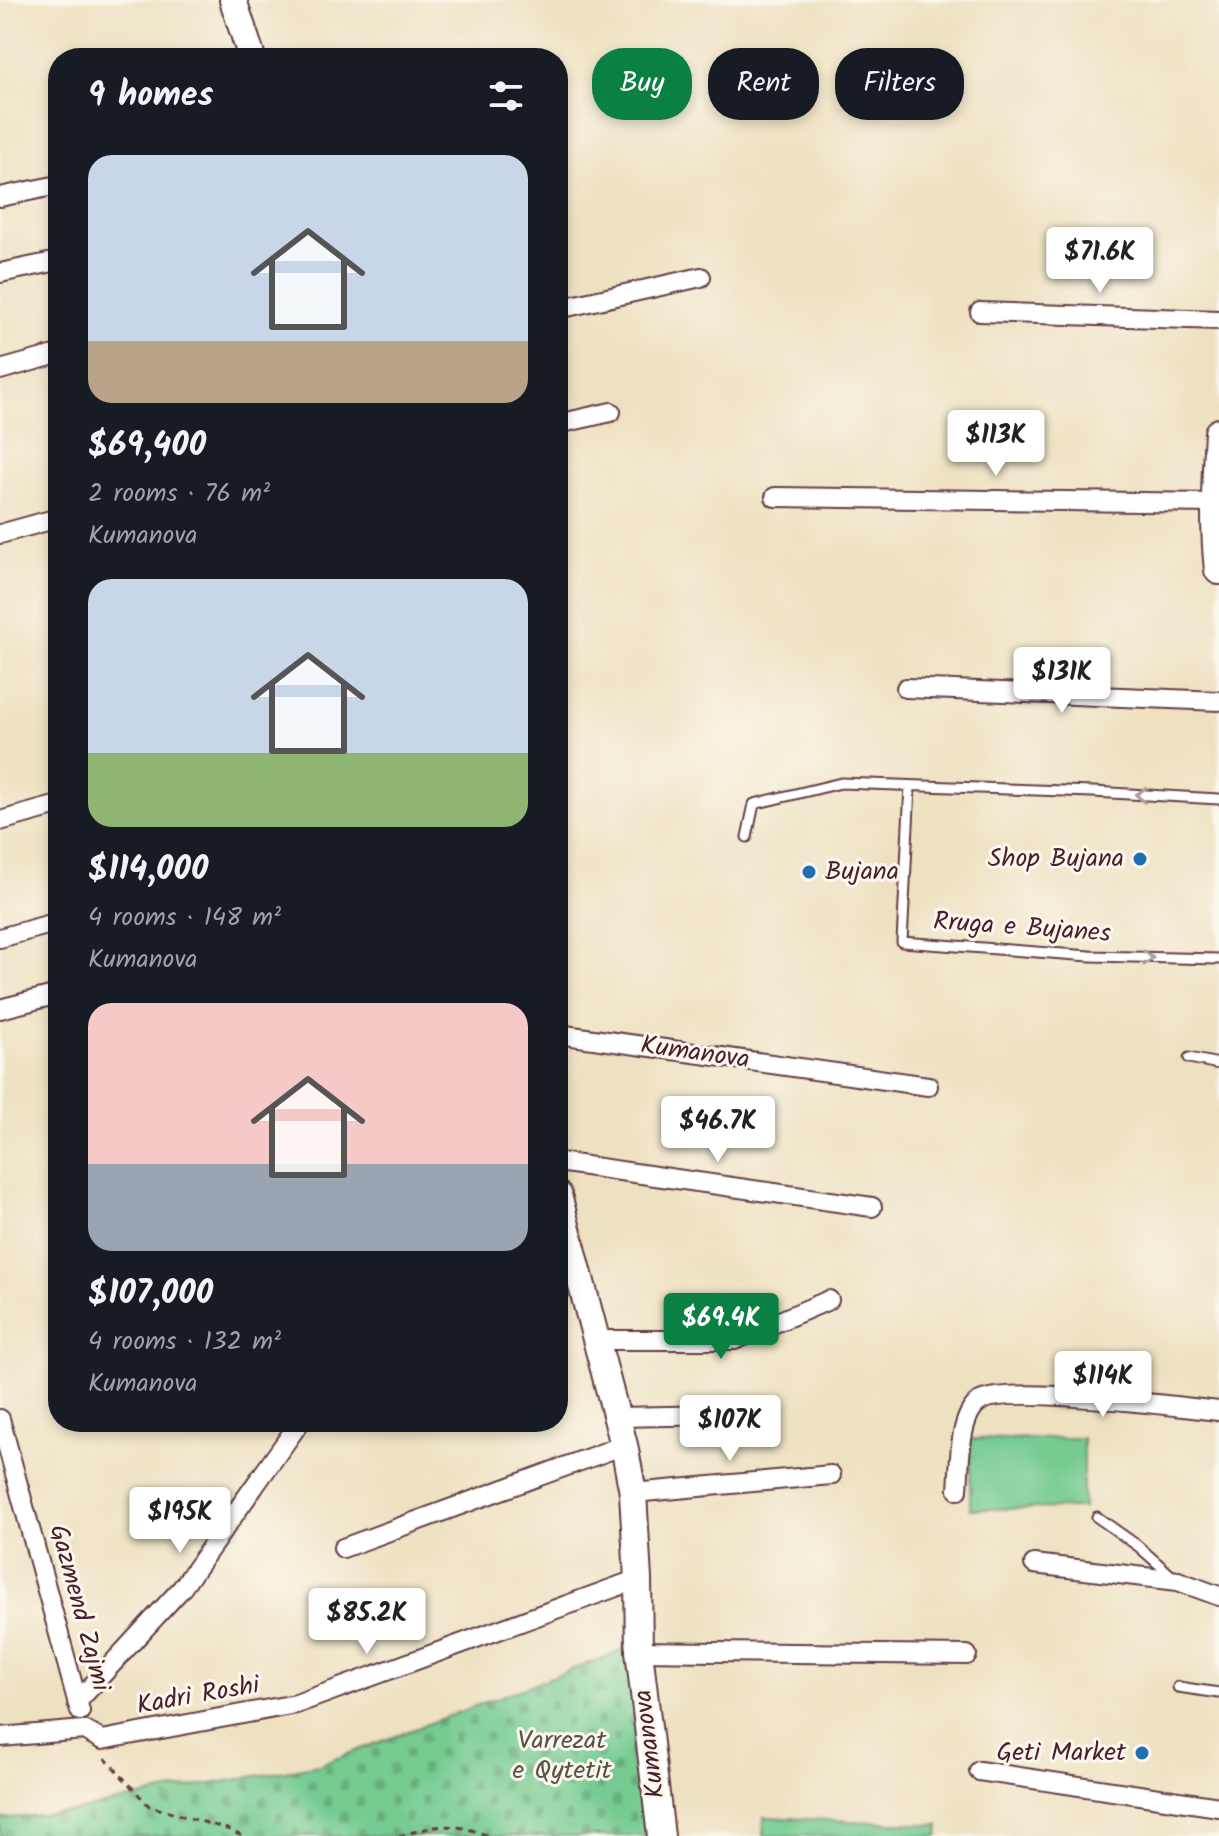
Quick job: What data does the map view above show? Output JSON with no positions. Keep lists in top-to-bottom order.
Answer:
{
  "streets": {
    "main road": ["Kumanova"],
    "street": ["Gazmend Zajmi", "Kadri Roshi"],
    "lane": ["Rruga e Bujanes"]
  },
  "crossings": [
    ["Kumanova", "Kadri Roshi"],
    ["Gazmend Zajmi", "Kadri Roshi"]
  ],
  "parks": ["Varrezat e Qytetit"],
  "places": ["Shop Bujana", "Bujana", "Geti Market"],
  "page": {
    "chip": ["Buy", "Rent", "Filters"],
    "heading": "9 homes",
    "list": [
      {
        "name": "$69,400",
        "note": "2 rooms · 76 m² · Kumanova"
      },
      {
        "name": "$114,000",
        "note": "4 rooms · 148 m² · Kumanova"
      },
      {
        "name": "$107,000",
        "note": "4 rooms · 132 m² · Kumanova"
      }
    ],
    "price": [
      "$71.6K",
      "$113K",
      "$131K",
      "$46.7K",
      "$69.4K",
      "$114K",
      "$107K",
      "$195K",
      "$85.2K"
    ]
  }
}
